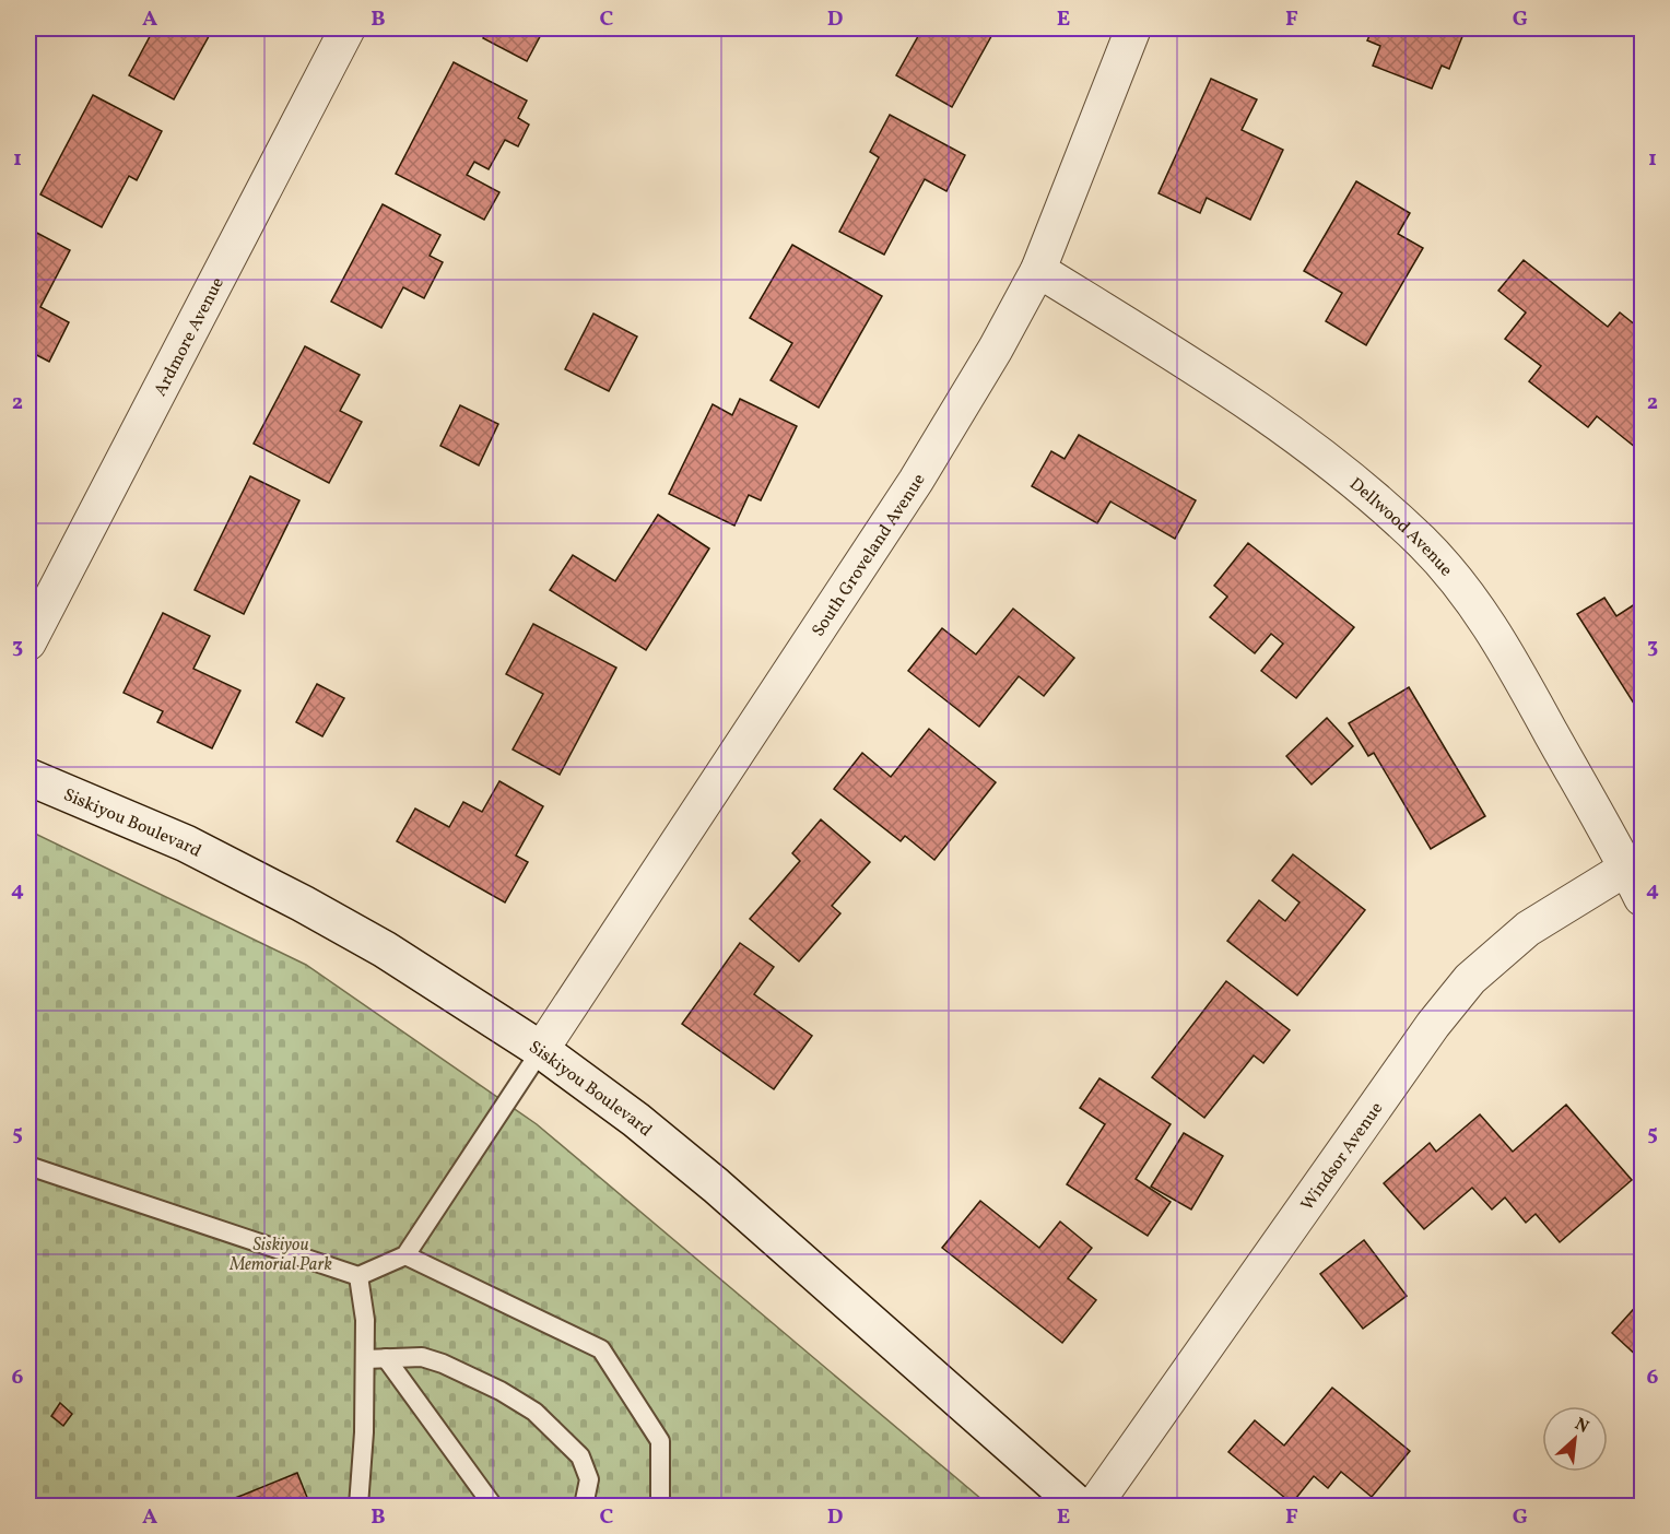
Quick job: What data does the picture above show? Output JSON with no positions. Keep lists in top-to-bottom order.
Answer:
{
  "streets": {
    "street": [
      "Ardmore Avenue",
      "Dellwood Avenue",
      "South Groveland Avenue",
      "Siskiyou Boulevard",
      "Windsor Avenue"
    ]
  },
  "crossings": [
    ["Dellwood Avenue", "South Groveland Avenue"],
    ["Dellwood Avenue", "Windsor Avenue"],
    ["South Groveland Avenue", "Siskiyou Boulevard"]
  ],
  "parks": ["Siskiyou Memorial Park"],
  "north": "top right",
  "grid": {
    "columns": [
      "A",
      "B",
      "C",
      "D",
      "E",
      "F",
      "G"
    ],
    "rows": [
      "1",
      "2",
      "3",
      "4",
      "5",
      "6"
    ]
  }
}
